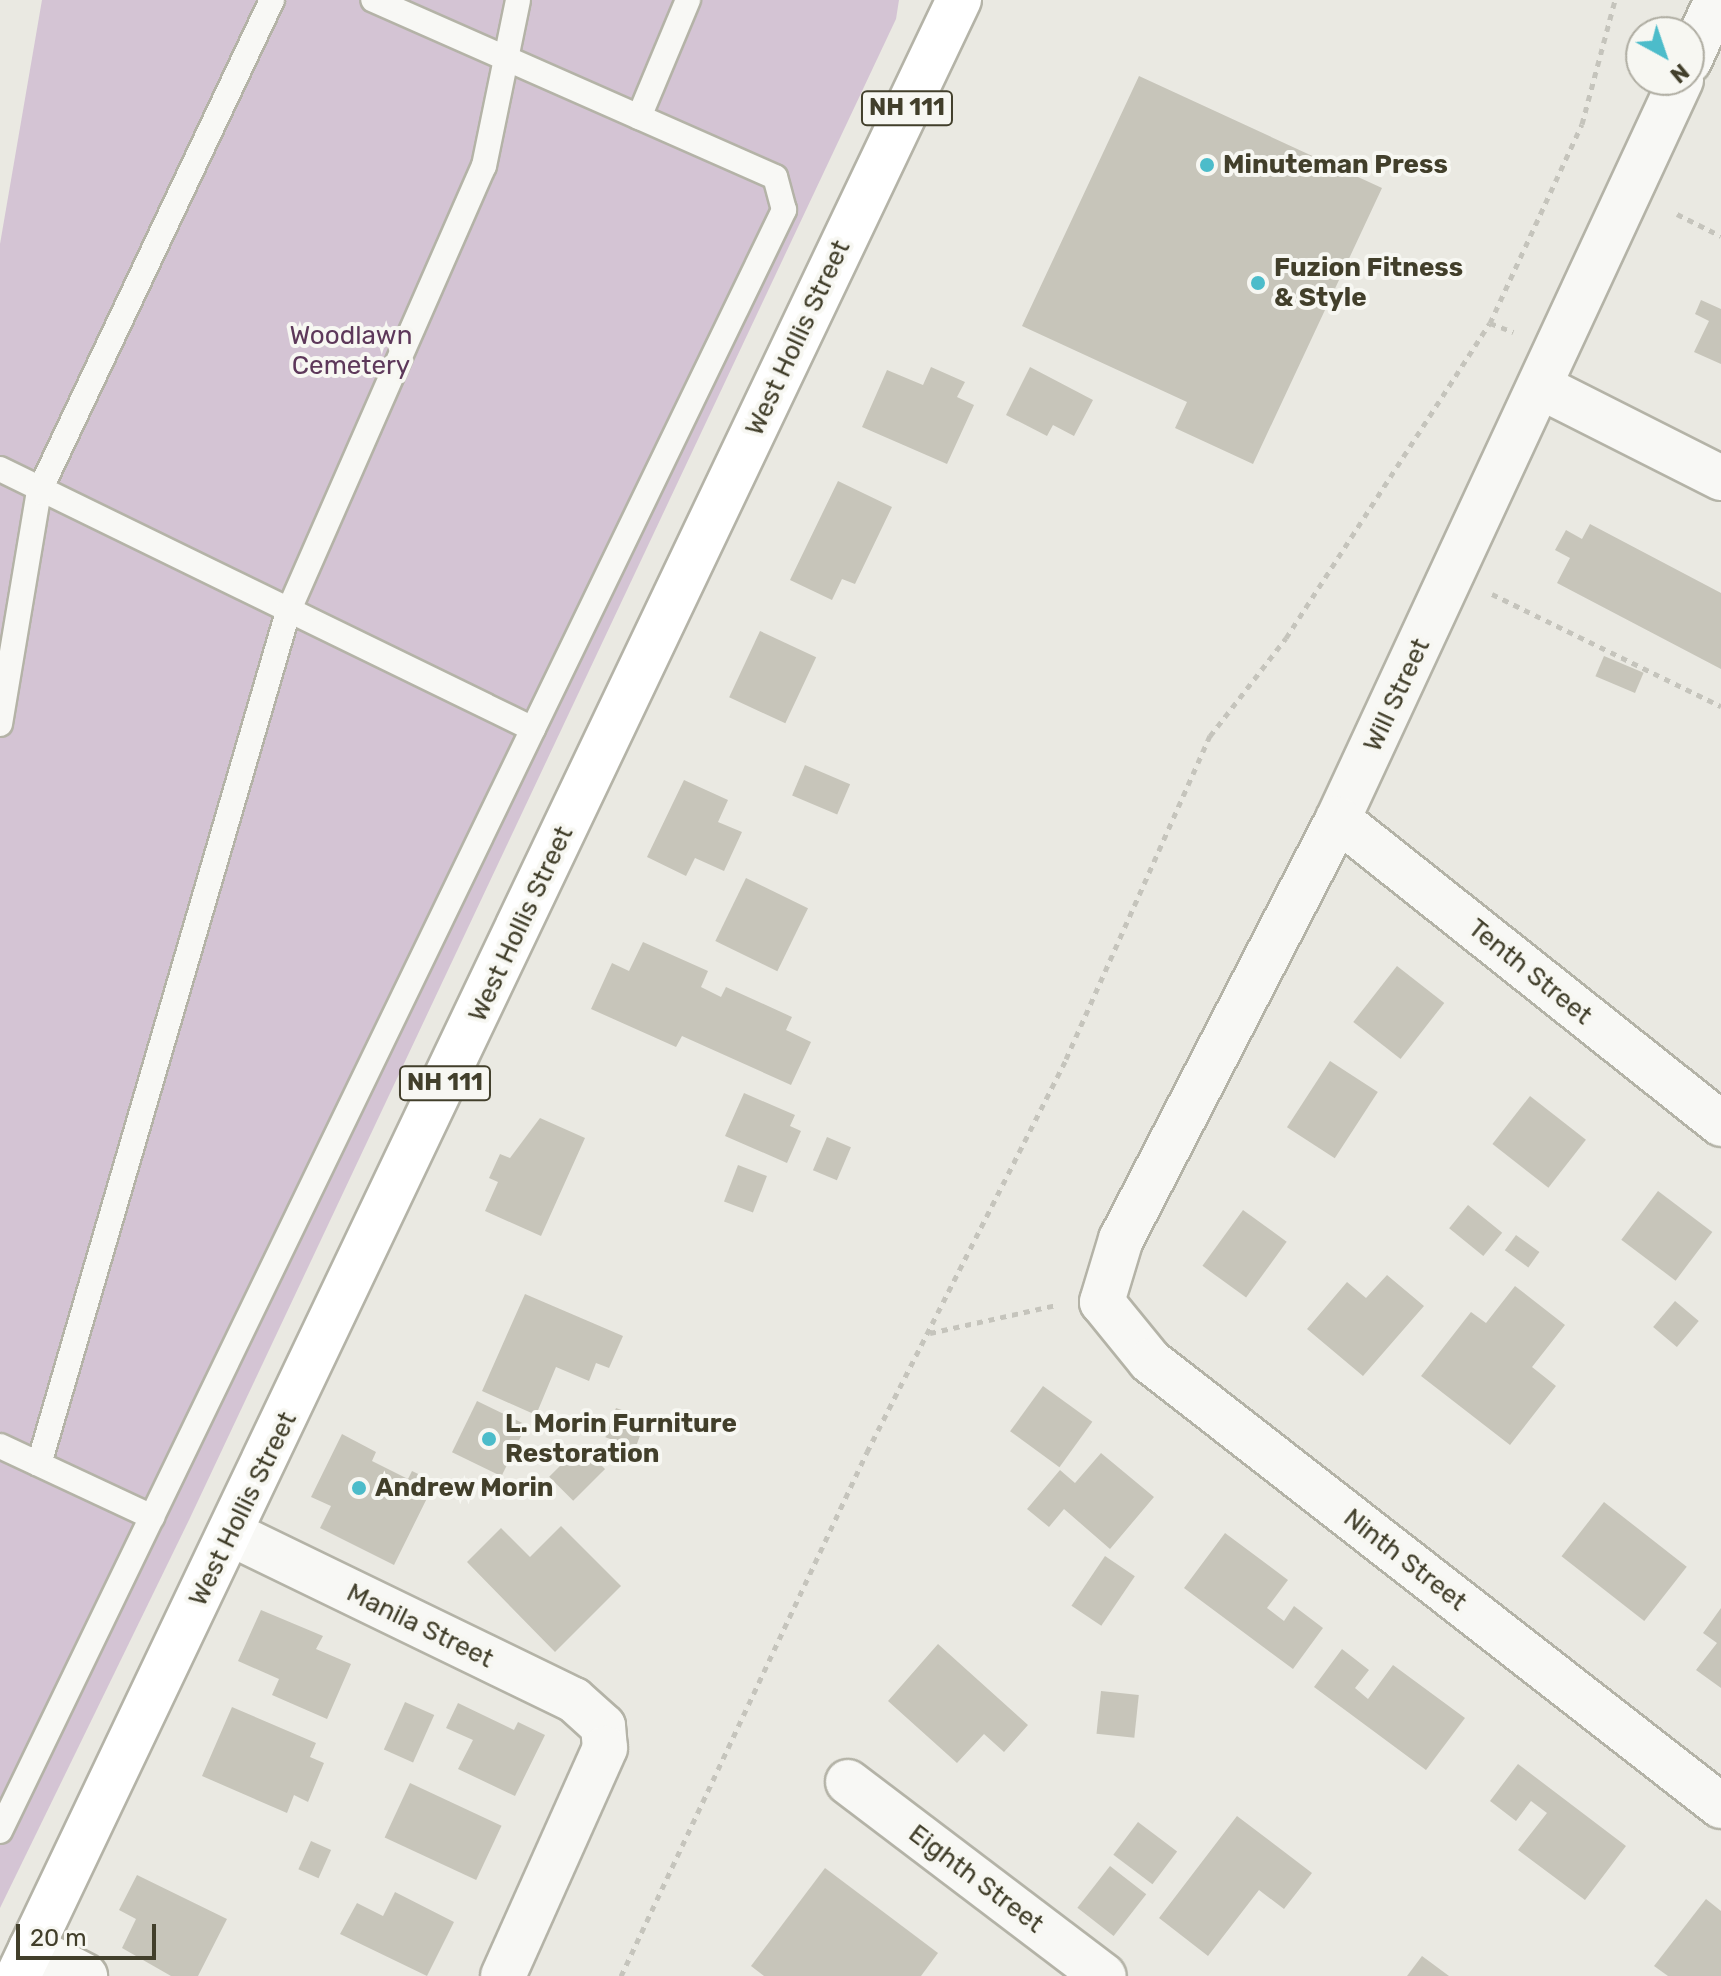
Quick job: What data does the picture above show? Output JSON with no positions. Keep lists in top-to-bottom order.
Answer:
{
  "streets": {
    "main road": ["NH 111", "West Hollis Street"],
    "street": [
      "Will Street",
      "Tenth Street",
      "Ninth Street",
      "Manila Street",
      "Eighth Street"
    ]
  },
  "crossings": [
    ["West Hollis Street", "Manila Street"],
    ["Will Street", "Tenth Street"],
    ["Will Street", "Ninth Street"]
  ],
  "parks": ["Woodlawn Cemetery"],
  "places": [
    "Minuteman Press",
    "Fuzion Fitness & Style",
    "L. Morin Furniture Restoration",
    "Andrew Morin"
  ],
  "scale_bar": "20 m",
  "north": "bottom right"
}
